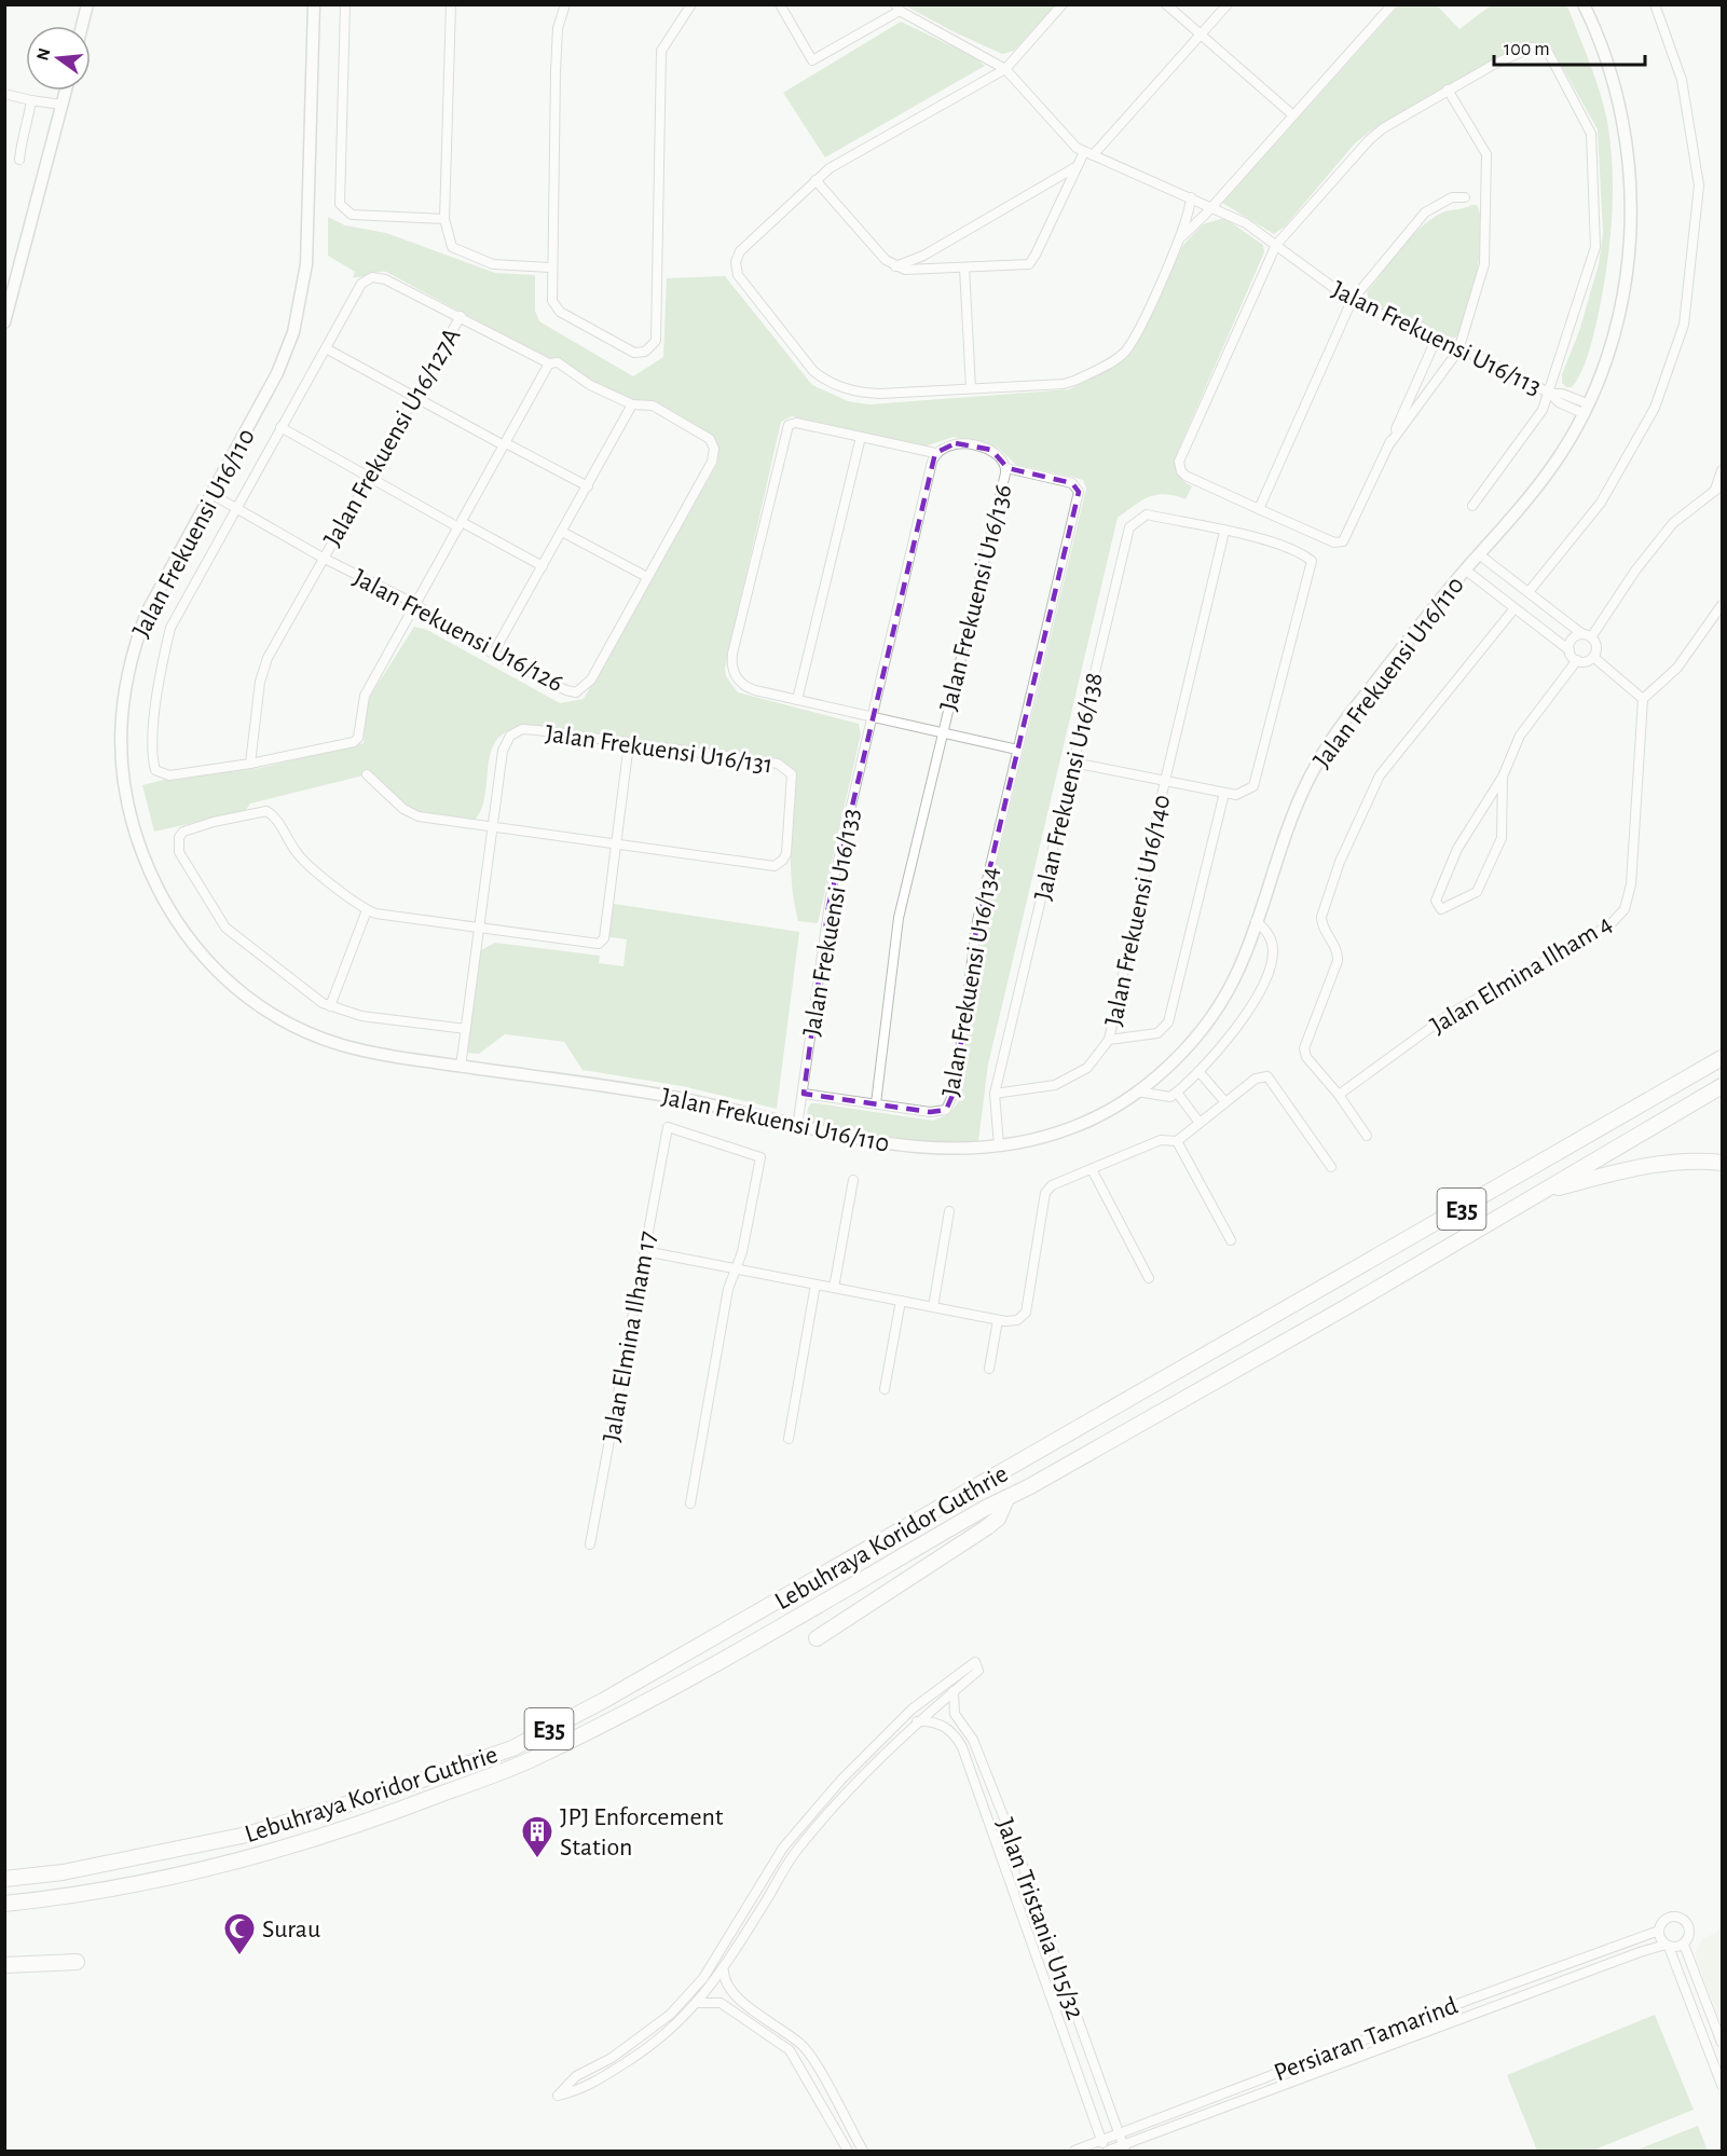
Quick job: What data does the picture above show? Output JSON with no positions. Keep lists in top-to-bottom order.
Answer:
{
  "streets": {
    "highway": ["E35", "Lebuhraya Koridor Guthrie"],
    "street": [
      "Jalan Frekuensi U16/113",
      "Jalan Frekuensi U16/127A",
      "Jalan Frekuensi U16/110",
      "Jalan Frekuensi U16/136",
      "Jalan Frekuensi U16/126",
      "Jalan Frekuensi U16/131",
      "Jalan Frekuensi U16/138",
      "Jalan Frekuensi U16/140",
      "Jalan Frekuensi U16/133",
      "Jalan Elmina Ilham 4",
      "Jalan Frekuensi U16/134",
      "Jalan Elmina Ilham 17",
      "Jalan Tristania U15/32",
      "Persiaran Tamarind"
    ]
  },
  "crossings": [
    ["Jalan Frekuensi U16/113", "Jalan Frekuensi U16/110"],
    ["Jalan Frekuensi U16/127A", "Jalan Frekuensi U16/126"],
    ["Jalan Frekuensi U16/110", "Jalan Frekuensi U16/126"],
    ["Jalan Frekuensi U16/110", "Jalan Frekuensi U16/131"],
    ["Jalan Frekuensi U16/110", "Jalan Frekuensi U16/138"],
    ["Jalan Frekuensi U16/110", "Jalan Frekuensi U16/133"],
    ["Jalan Frekuensi U16/136", "Jalan Frekuensi U16/134"],
    ["Jalan Frekuensi U16/138", "Jalan Frekuensi U16/140"],
    ["Jalan Frekuensi U16/133", "Jalan Frekuensi U16/134"],
    ["Jalan Tristania U15/32", "Persiaran Tamarind"]
  ],
  "places": {
    "building": ["JPJ Enforcement Station"],
    "mosque": ["Surau"]
  },
  "scale_bar": "100 m",
  "north": "left"
}
